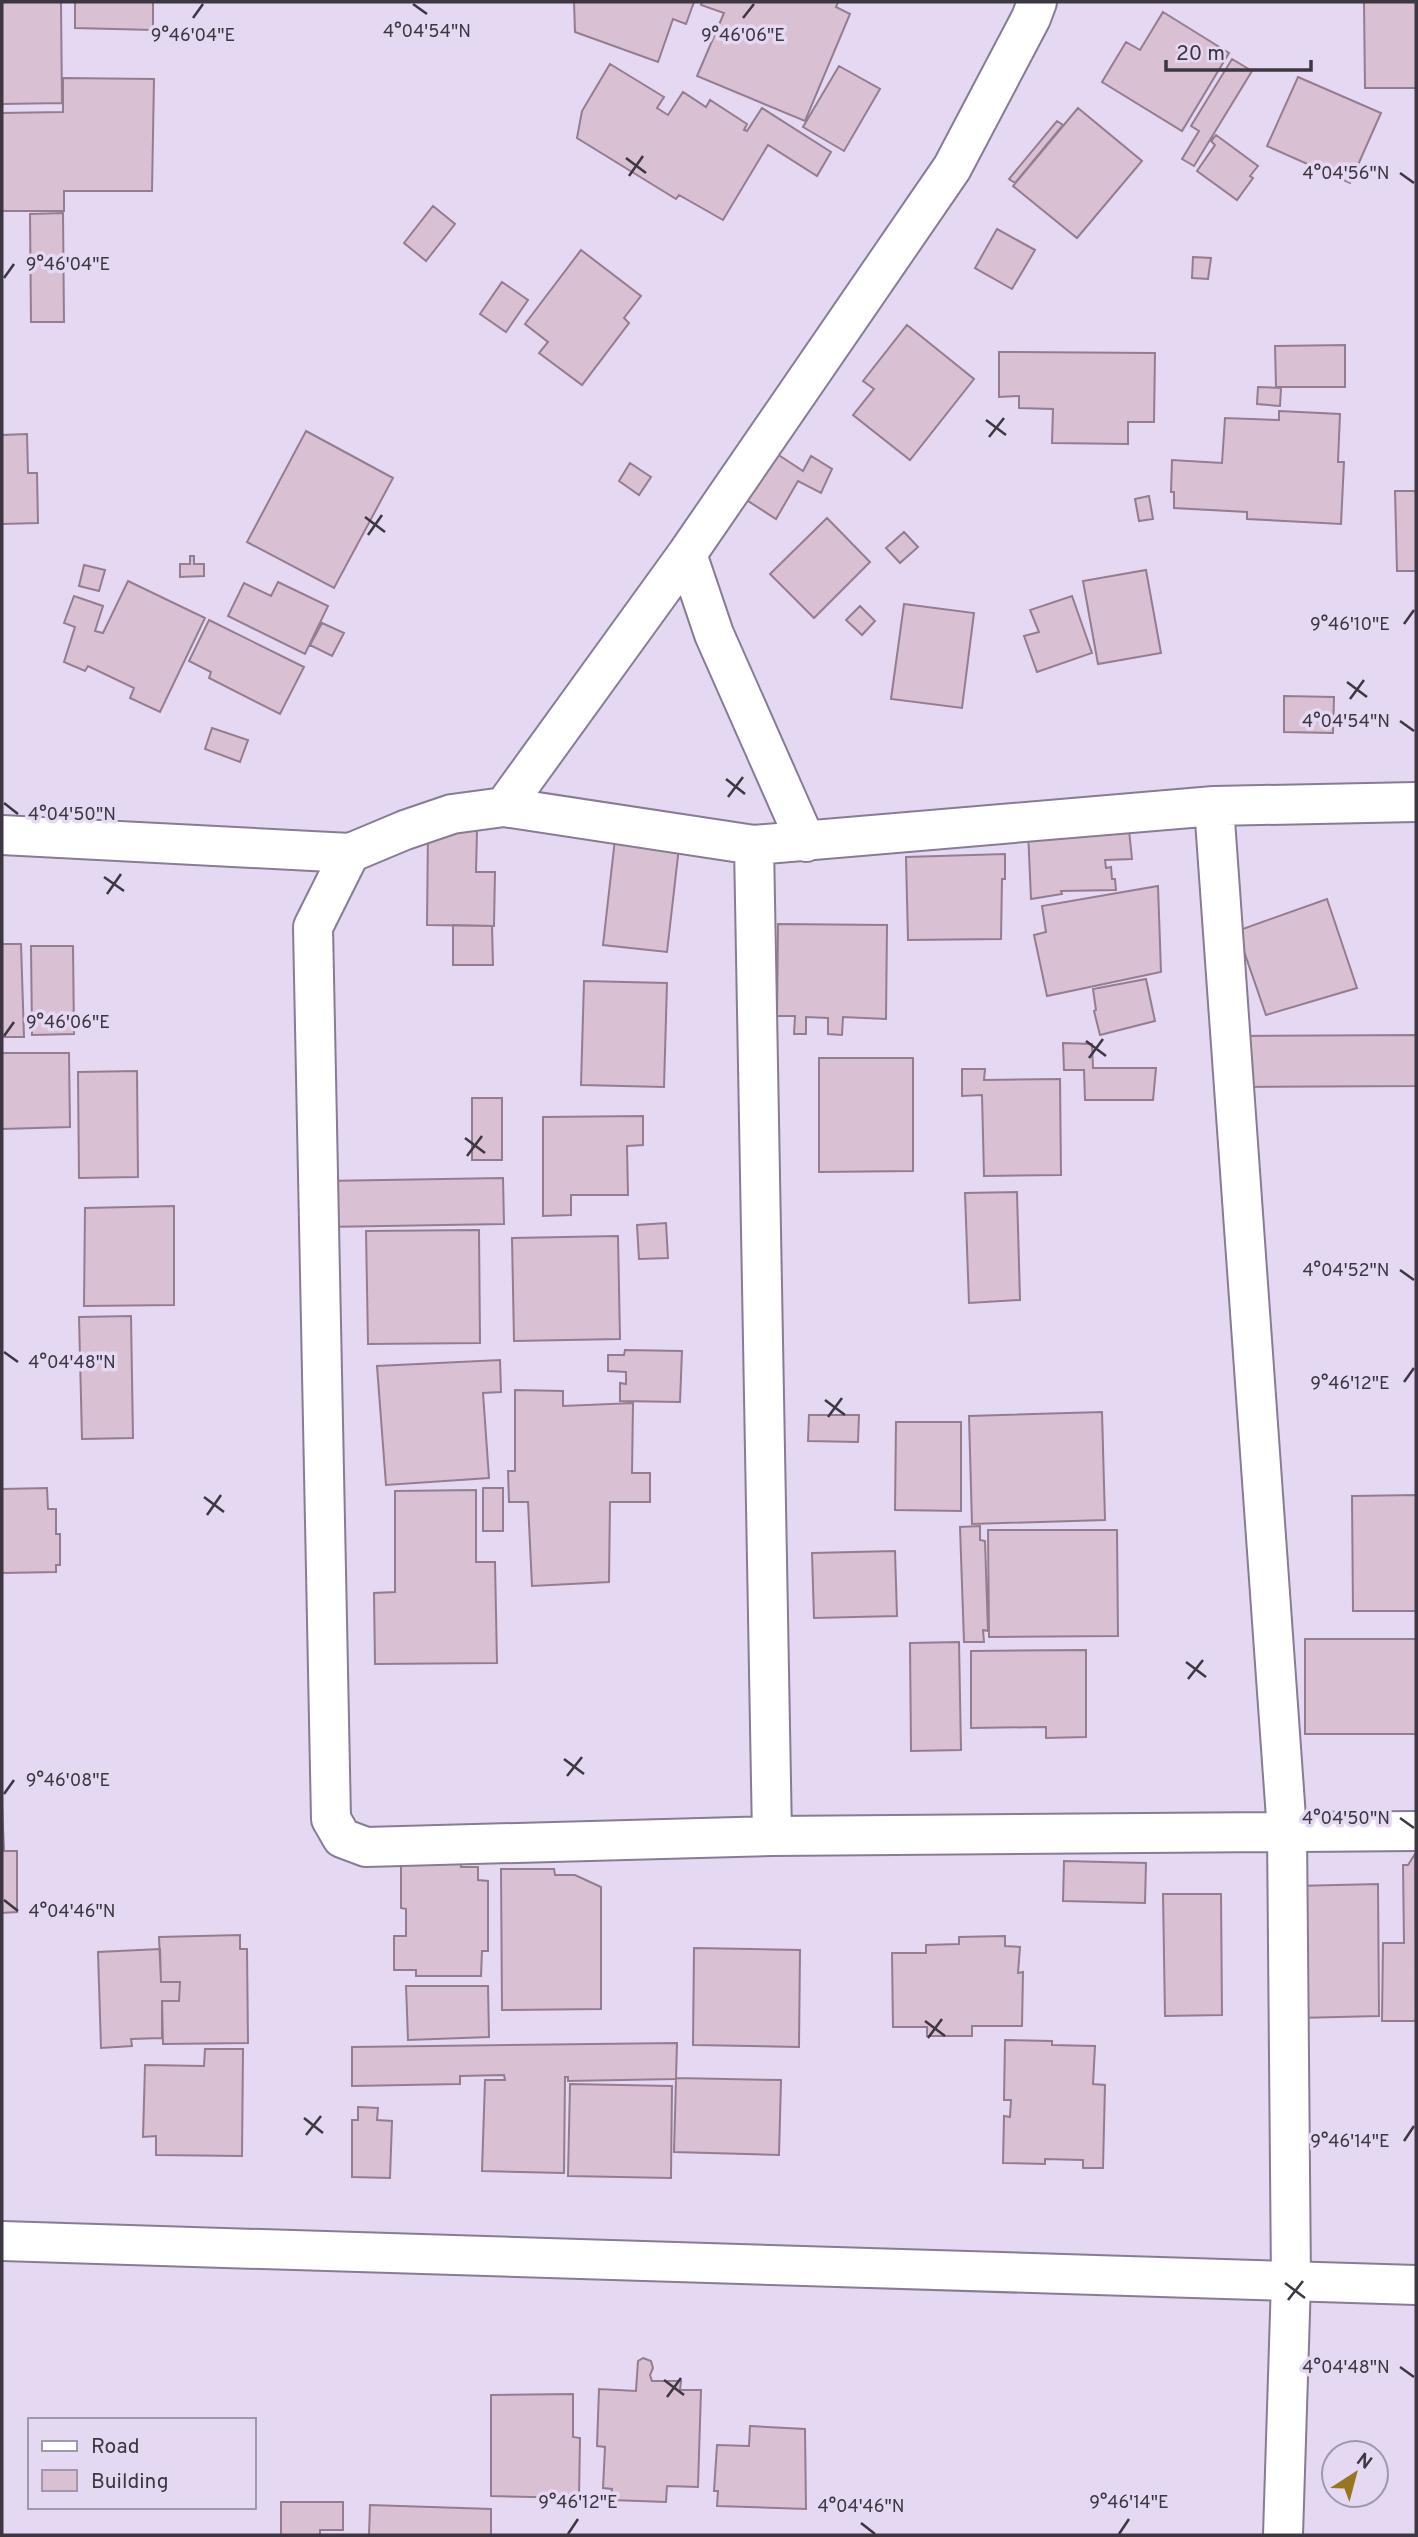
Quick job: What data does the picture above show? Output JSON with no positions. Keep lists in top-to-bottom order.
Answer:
{
  "legend": ["Road", "Building"],
  "scale_bar": "20 m",
  "north": "top right",
  "coordinates": [
    "4°04'54\"N",
    "9°46'04\"E",
    "9°46'06\"E",
    "4°04'56\"N",
    "9°46'10\"E",
    "4°04'50\"N",
    "4°04'52\"N",
    "4°04'48\"N",
    "9°46'12\"E",
    "9°46'08\"E",
    "4°04'46\"N",
    "9°46'14\"E"
  ]
}
